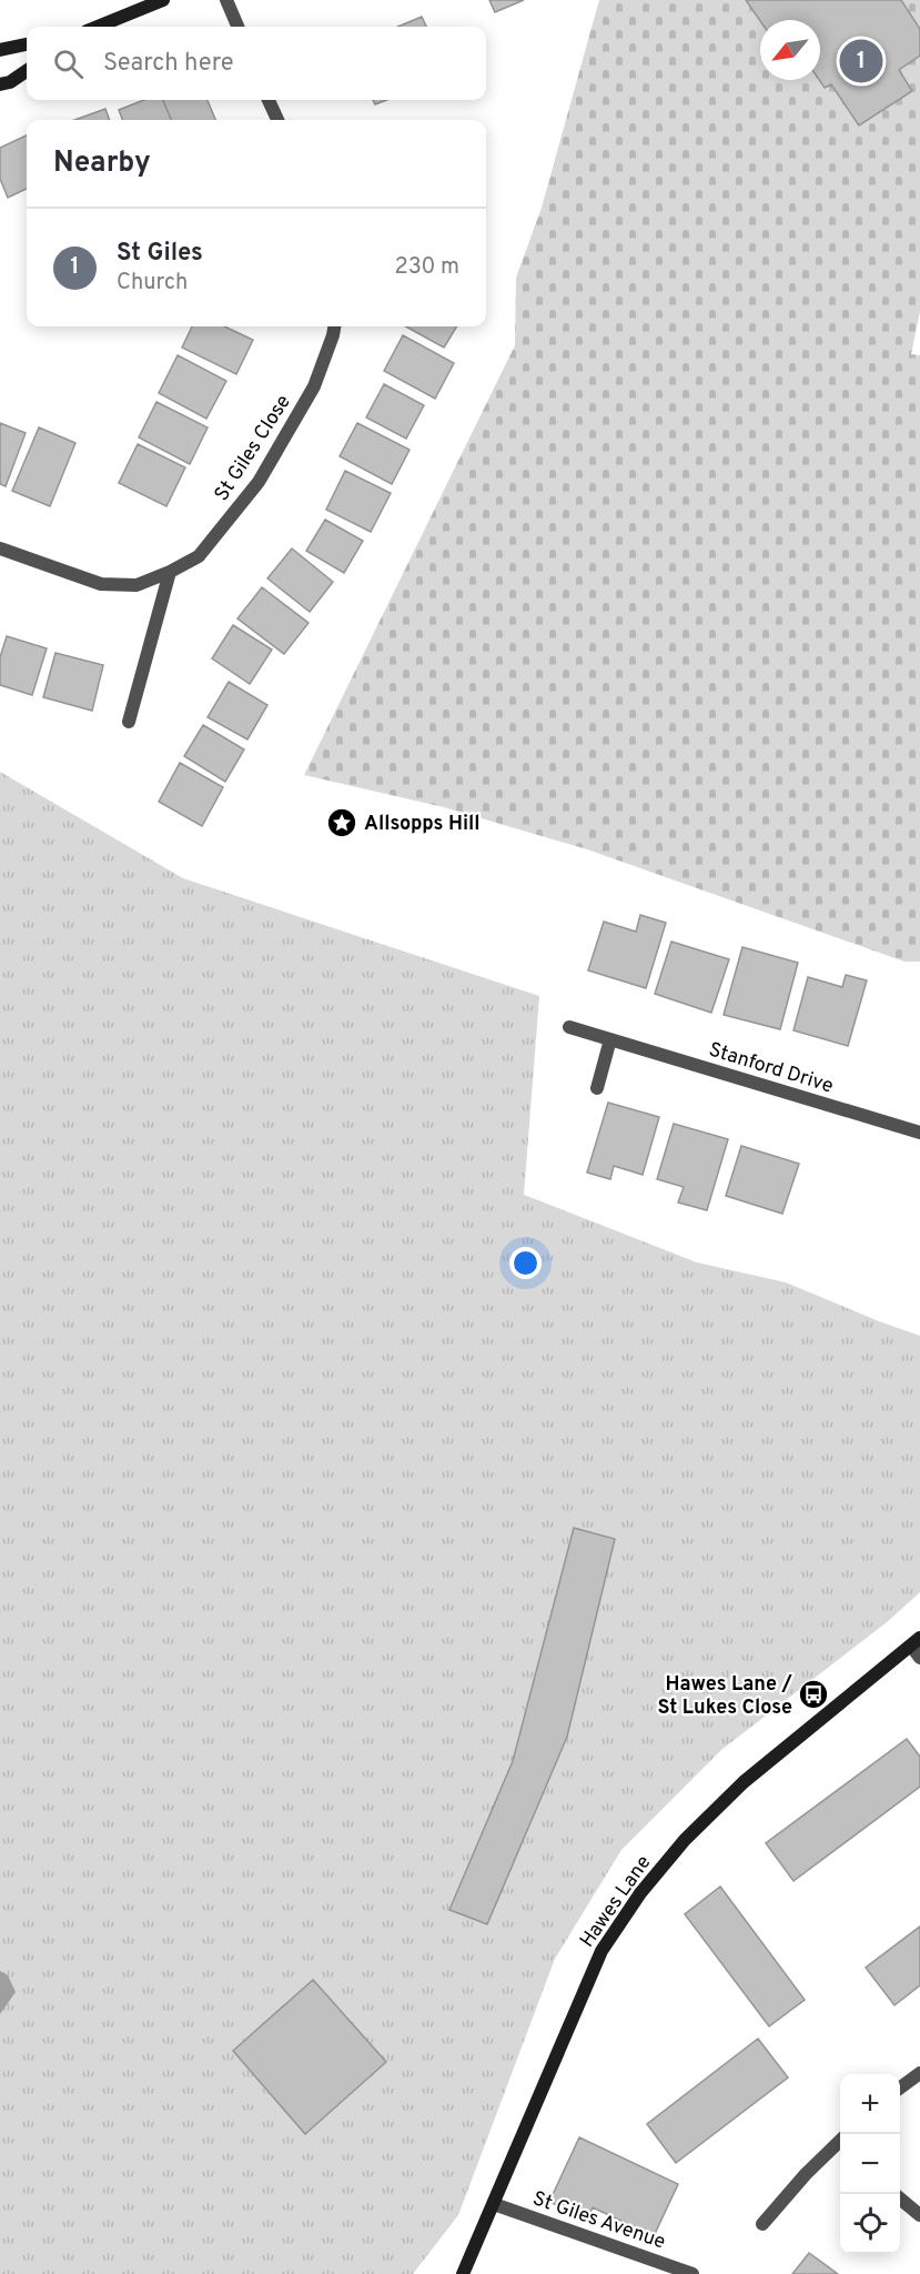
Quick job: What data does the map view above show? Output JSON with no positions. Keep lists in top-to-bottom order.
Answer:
{
  "streets": {
    "main road": ["Hawes Lane"],
    "street": ["St Giles Close", "Stanford Drive", "St Giles Avenue"]
  },
  "crossings": [
    ["Hawes Lane", "St Giles Avenue"]
  ],
  "places": {
    "place": ["Allsopps Hill"],
    "bus stop": ["Hawes Lane / St Lukes Close"]
  },
  "north": "bottom left",
  "page": {
    "search": "Search here",
    "pins": "1",
    "heading": "Nearby",
    "list": [
      {
        "mark": "1",
        "name": "St Giles",
        "note": "Church",
        "value": "230 m"
      }
    ],
    "map_buttons": ["+", "−"]
  }
}
